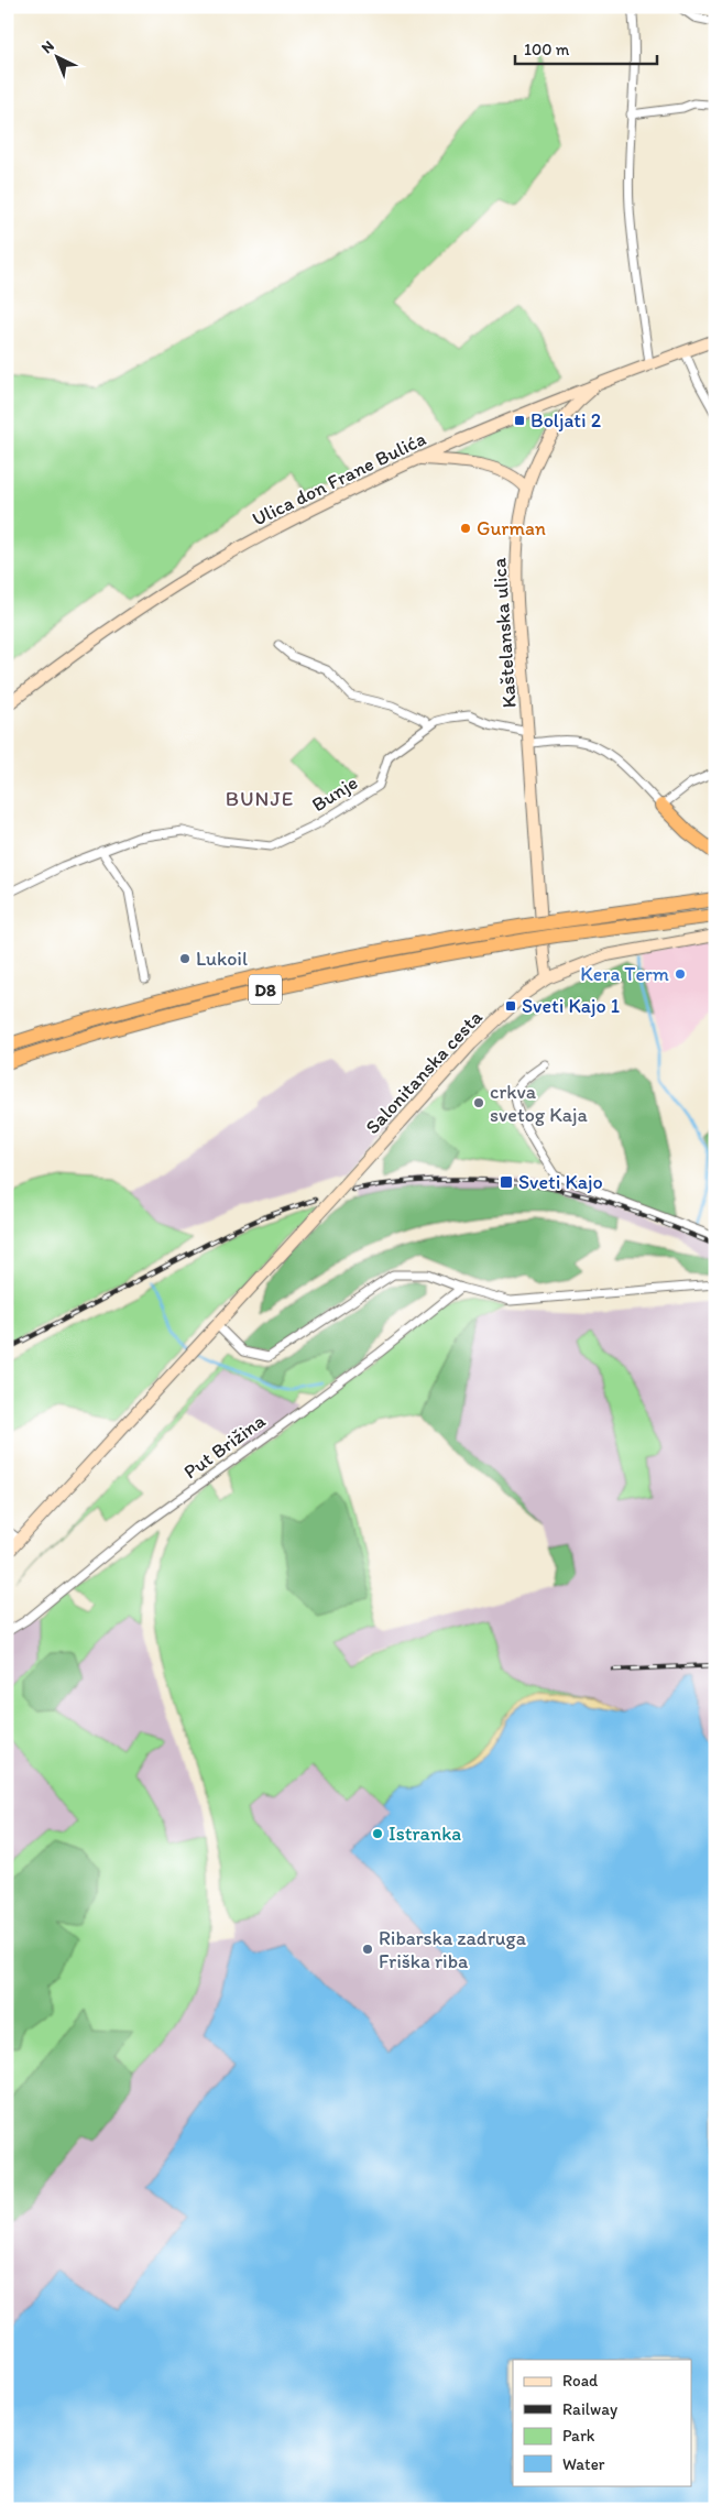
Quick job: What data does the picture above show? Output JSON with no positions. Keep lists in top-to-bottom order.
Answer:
{
  "streets": {
    "highway": ["D8"],
    "street": [
      "Ulica don Frane Bulića",
      "Kaštelanska ulica",
      "Bunje",
      "Salonitanska cesta",
      "Put Brižina"
    ]
  },
  "crossings": [
    ["Ulica don Frane Bulića", "Kaštelanska ulica"],
    ["Kaštelanska ulica", "Bunje"],
    ["Kaštelanska ulica", "Salonitanska cesta"]
  ],
  "districts": ["BUNJE"],
  "places": {
    "transit": ["Boljati 2", "Sveti Kajo 1", "Sveti Kajo"],
    "other": [
      "Gurman",
      "Lukoil",
      "Kera Term",
      "crkva svetog Kaja",
      "Istranka",
      "Ribarska zadruga Friška riba"
    ]
  },
  "legend": [
    "Road",
    "Railway",
    "Park",
    "Water"
  ],
  "scale_bar": "100 m",
  "north": "top left"
}
